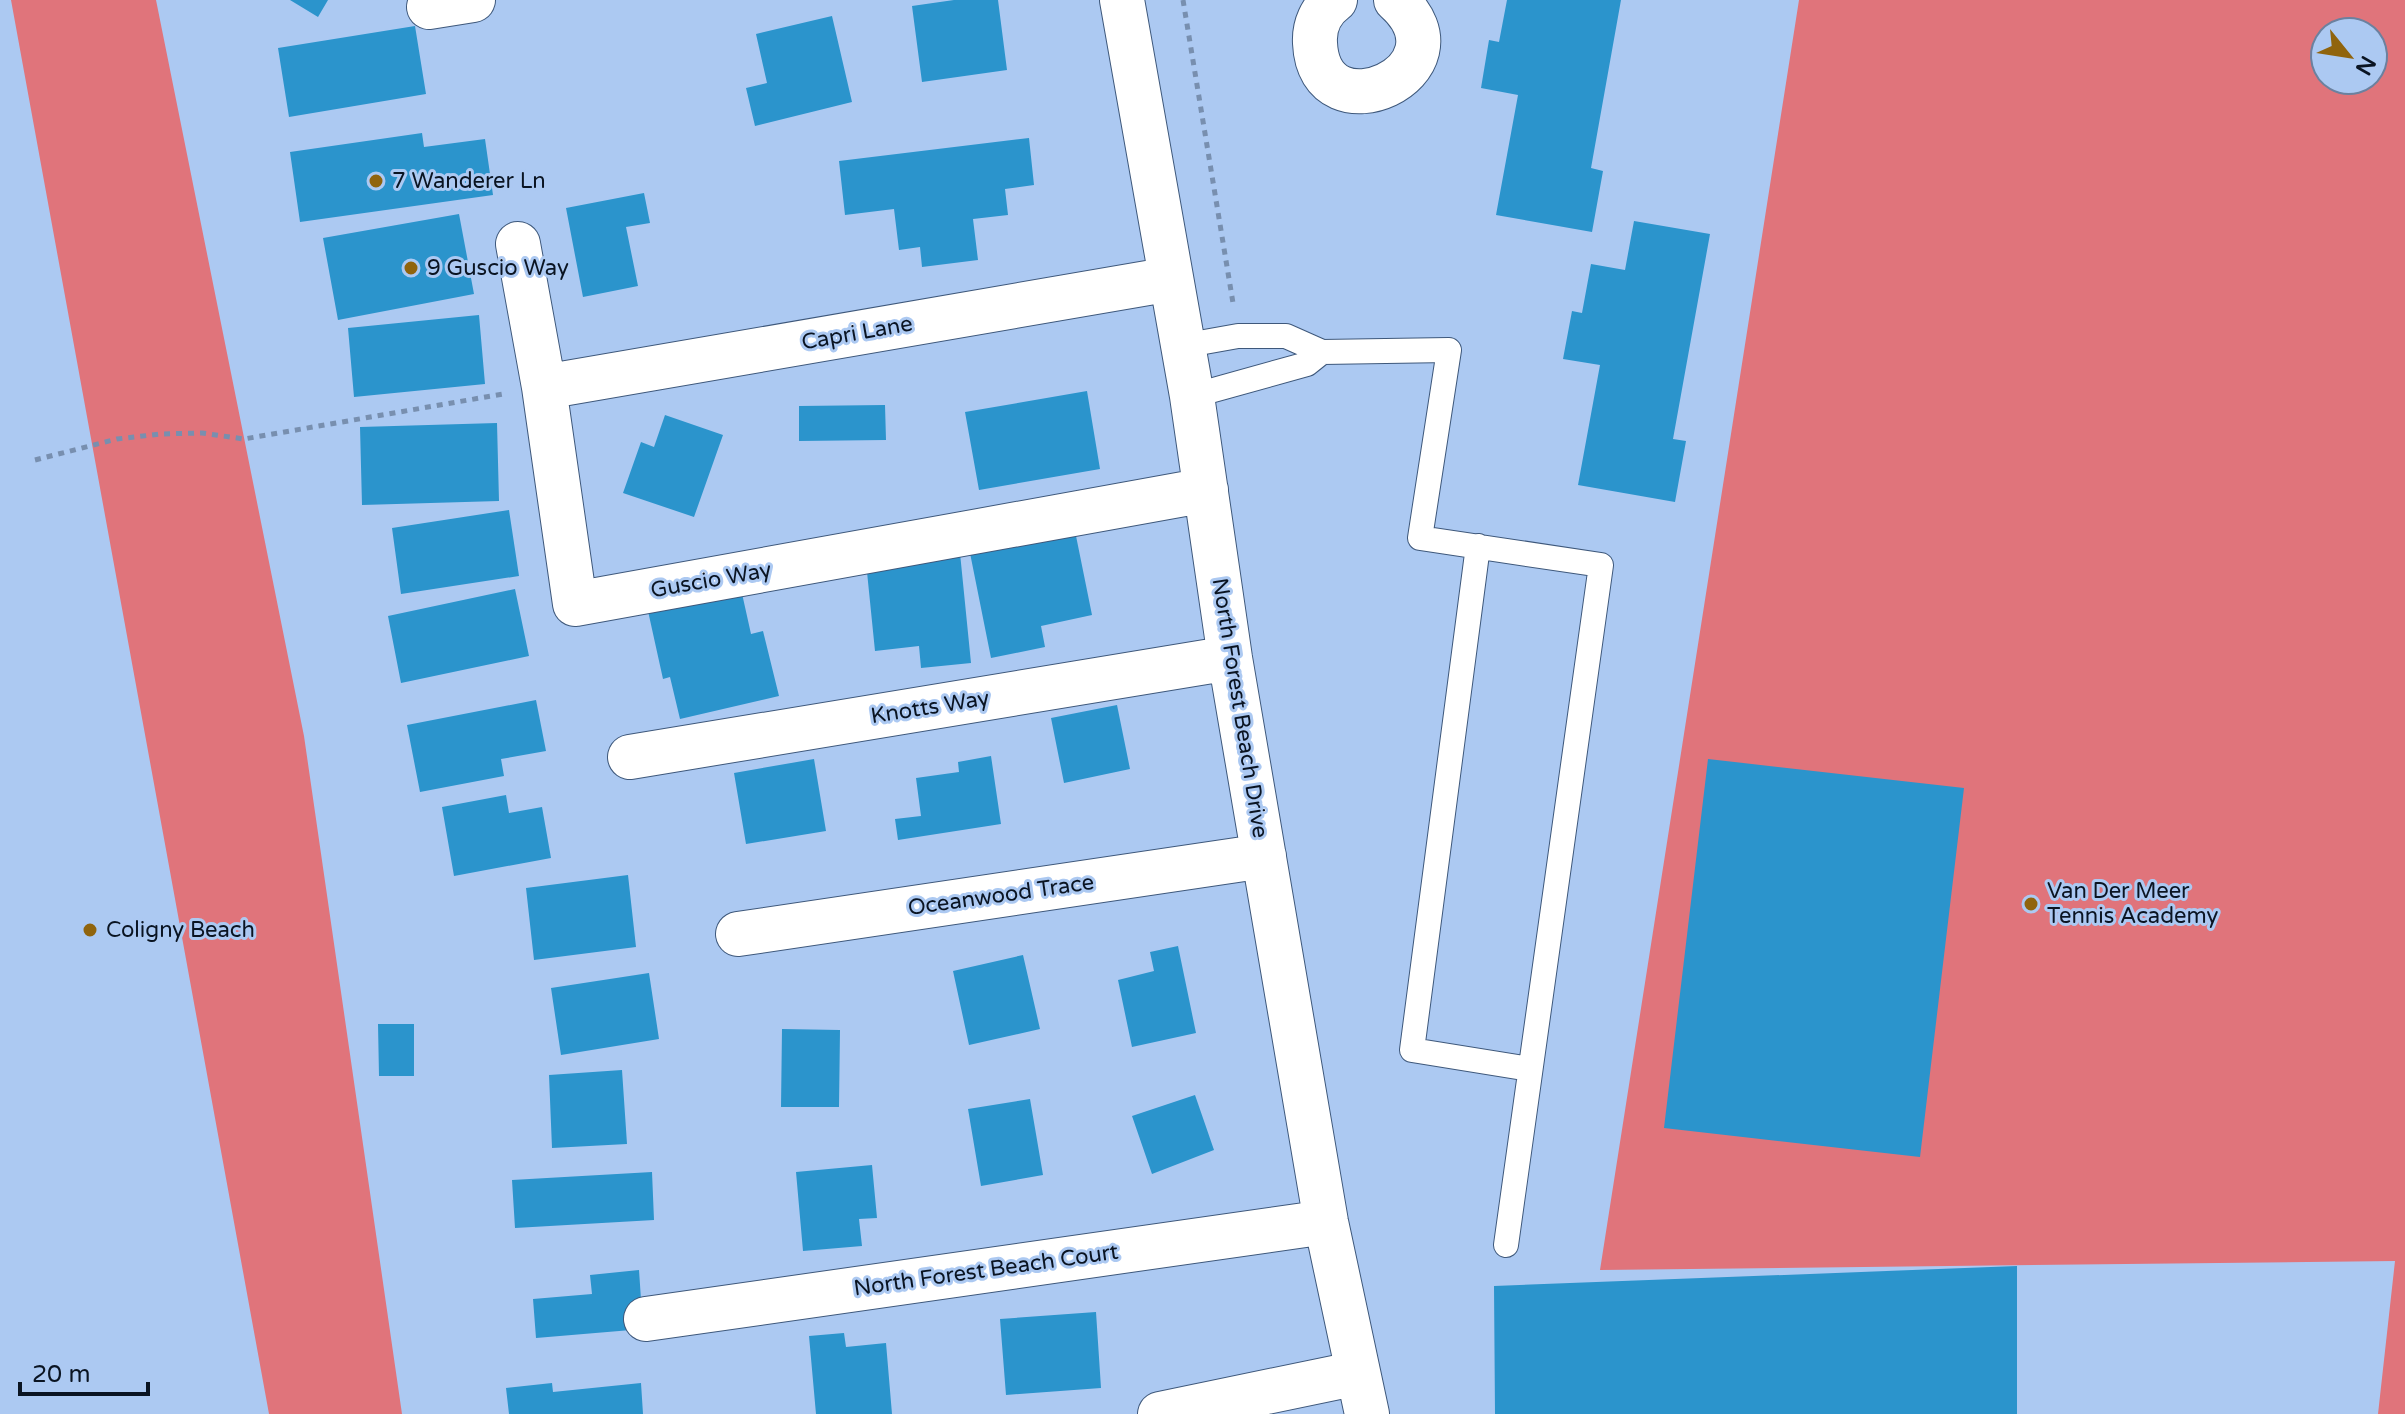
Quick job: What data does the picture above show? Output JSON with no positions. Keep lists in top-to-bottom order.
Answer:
{
  "streets": {
    "street": [
      "Capri Lane",
      "Guscio Way",
      "Knotts Way",
      "North Forest Beach Drive",
      "Oceanwood Trace",
      "North Forest Beach Court"
    ]
  },
  "crossings": [
    ["Capri Lane", "Guscio Way"],
    ["Capri Lane", "North Forest Beach Drive"],
    ["Guscio Way", "North Forest Beach Drive"],
    ["Knotts Way", "North Forest Beach Drive"],
    ["North Forest Beach Drive", "Oceanwood Trace"],
    ["North Forest Beach Drive", "North Forest Beach Court"]
  ],
  "places": [
    "7 Wanderer Ln",
    "9 Guscio Way",
    "Van Der Meer Tennis Academy",
    "Coligny Beach"
  ],
  "scale_bar": "20 m",
  "north": "bottom right"
}
